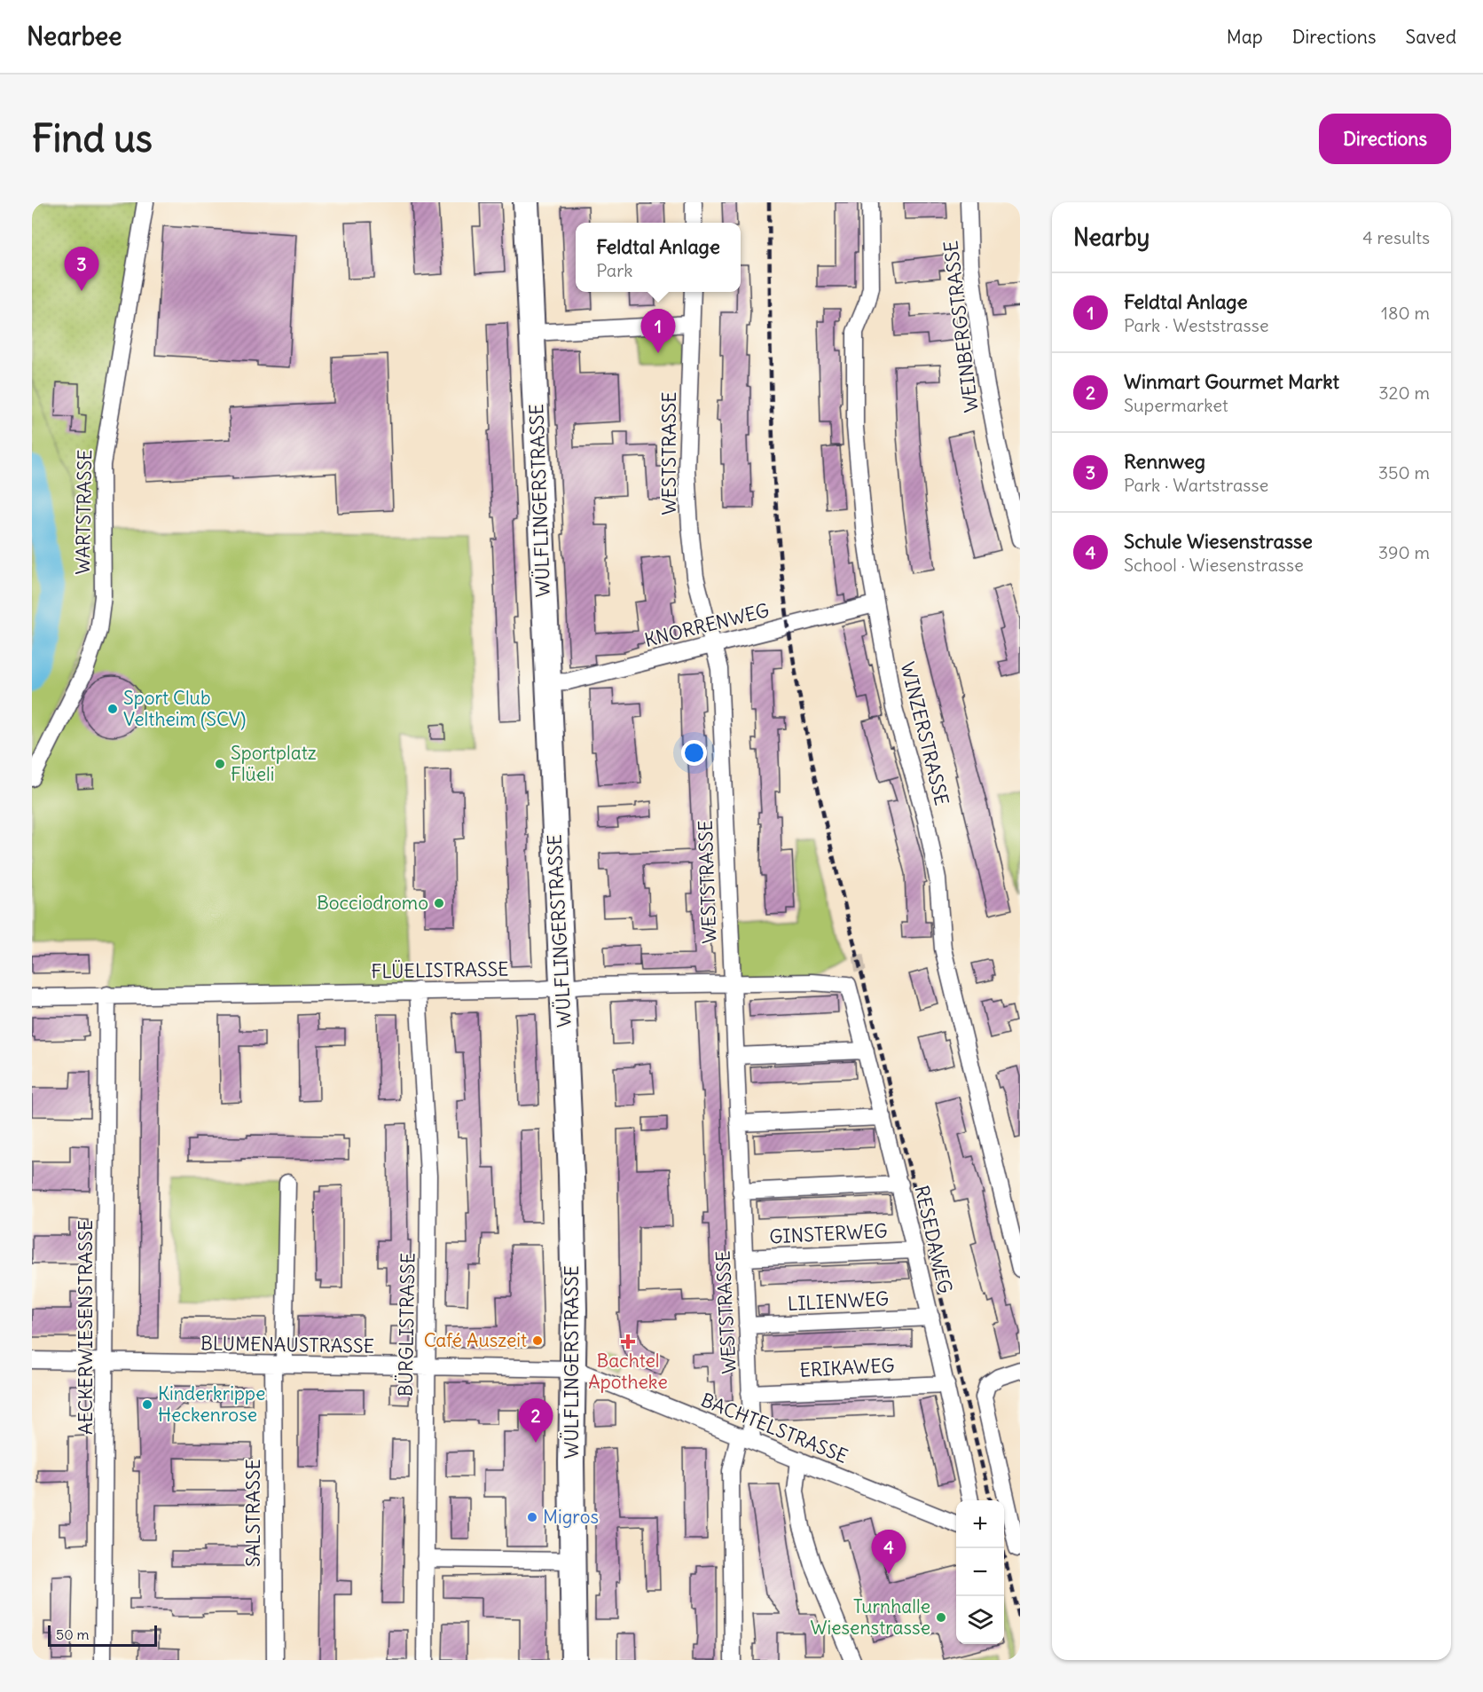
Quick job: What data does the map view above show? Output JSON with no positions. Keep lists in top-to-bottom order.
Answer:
{
  "streets": {
    "main road": ["WÜLFLINGERSTRASSE"],
    "street": [
      "WEINBERGSTRASSE",
      "WESTSTRASSE",
      "WARTSTRASSE",
      "KNORRENWEG",
      "WINZERSTRASSE",
      "FLÜELISTRASSE",
      "GINSTERWEG",
      "RESEDAWEG",
      "LILIENWEG",
      "BÜRGLISTRASSE",
      "AECKERWIESENSTRASSE",
      "BLUMENAUSTRASSE",
      "ERIKAWEG",
      "BACHTELSTRASSE",
      "SALSTRASSE"
    ]
  },
  "crossings": [
    ["WESTSTRASSE", "KNORRENWEG"],
    ["WESTSTRASSE", "FLÜELISTRASSE"],
    ["WESTSTRASSE", "GINSTERWEG"],
    ["WESTSTRASSE", "LILIENWEG"],
    ["WESTSTRASSE", "ERIKAWEG"],
    ["WESTSTRASSE", "BACHTELSTRASSE"],
    ["WÜLFLINGERSTRASSE", "KNORRENWEG"],
    ["WÜLFLINGERSTRASSE", "FLÜELISTRASSE"],
    ["WÜLFLINGERSTRASSE", "BLUMENAUSTRASSE"],
    ["WÜLFLINGERSTRASSE", "BACHTELSTRASSE"],
    ["KNORRENWEG", "WINZERSTRASSE"],
    ["FLÜELISTRASSE", "RESEDAWEG"],
    ["FLÜELISTRASSE", "BÜRGLISTRASSE"],
    ["FLÜELISTRASSE", "AECKERWIESENSTRASSE"],
    ["GINSTERWEG", "RESEDAWEG"],
    ["RESEDAWEG", "LILIENWEG"],
    ["RESEDAWEG", "ERIKAWEG"],
    ["BÜRGLISTRASSE", "BLUMENAUSTRASSE"],
    ["AECKERWIESENSTRASSE", "BLUMENAUSTRASSE"],
    ["BLUMENAUSTRASSE", "BACHTELSTRASSE"],
    ["BLUMENAUSTRASSE", "SALSTRASSE"]
  ],
  "places": {
    "other": [
      "Sport Club Veltheim (SCV)",
      "Sportplatz Flüeli",
      "Bocciodromo",
      "Café Auszeit",
      "Kinderkrippe Heckenrose",
      "Migros",
      "Turnhalle Wiesenstrasse"
    ],
    "health": ["Bachtel Apotheke"]
  },
  "scale_bar": "50 m",
  "page": {
    "header": "Nearbee",
    "nav": ["Map", "Directions", "Saved"],
    "buttons": "Directions",
    "title": "Find us",
    "heading": ["Nearby", "4 results"],
    "popup": ["Feldtal Anlage", "Park"],
    "pins": [
      "3",
      "1",
      "2",
      "4"
    ],
    "list": [
      {
        "mark": "1",
        "name": "Feldtal Anlage",
        "note": "Park · Weststrasse",
        "value": "180 m"
      },
      {
        "mark": "2",
        "name": "Winmart Gourmet Markt",
        "note": "Supermarket",
        "value": "320 m"
      },
      {
        "mark": "3",
        "name": "Rennweg",
        "note": "Park · Wartstrasse",
        "value": "350 m"
      },
      {
        "mark": "4",
        "name": "Schule Wiesenstrasse",
        "note": "School · Wiesenstrasse",
        "value": "390 m"
      }
    ],
    "map_buttons": ["+", "−"],
    "scale": "50 m"
  }
}
